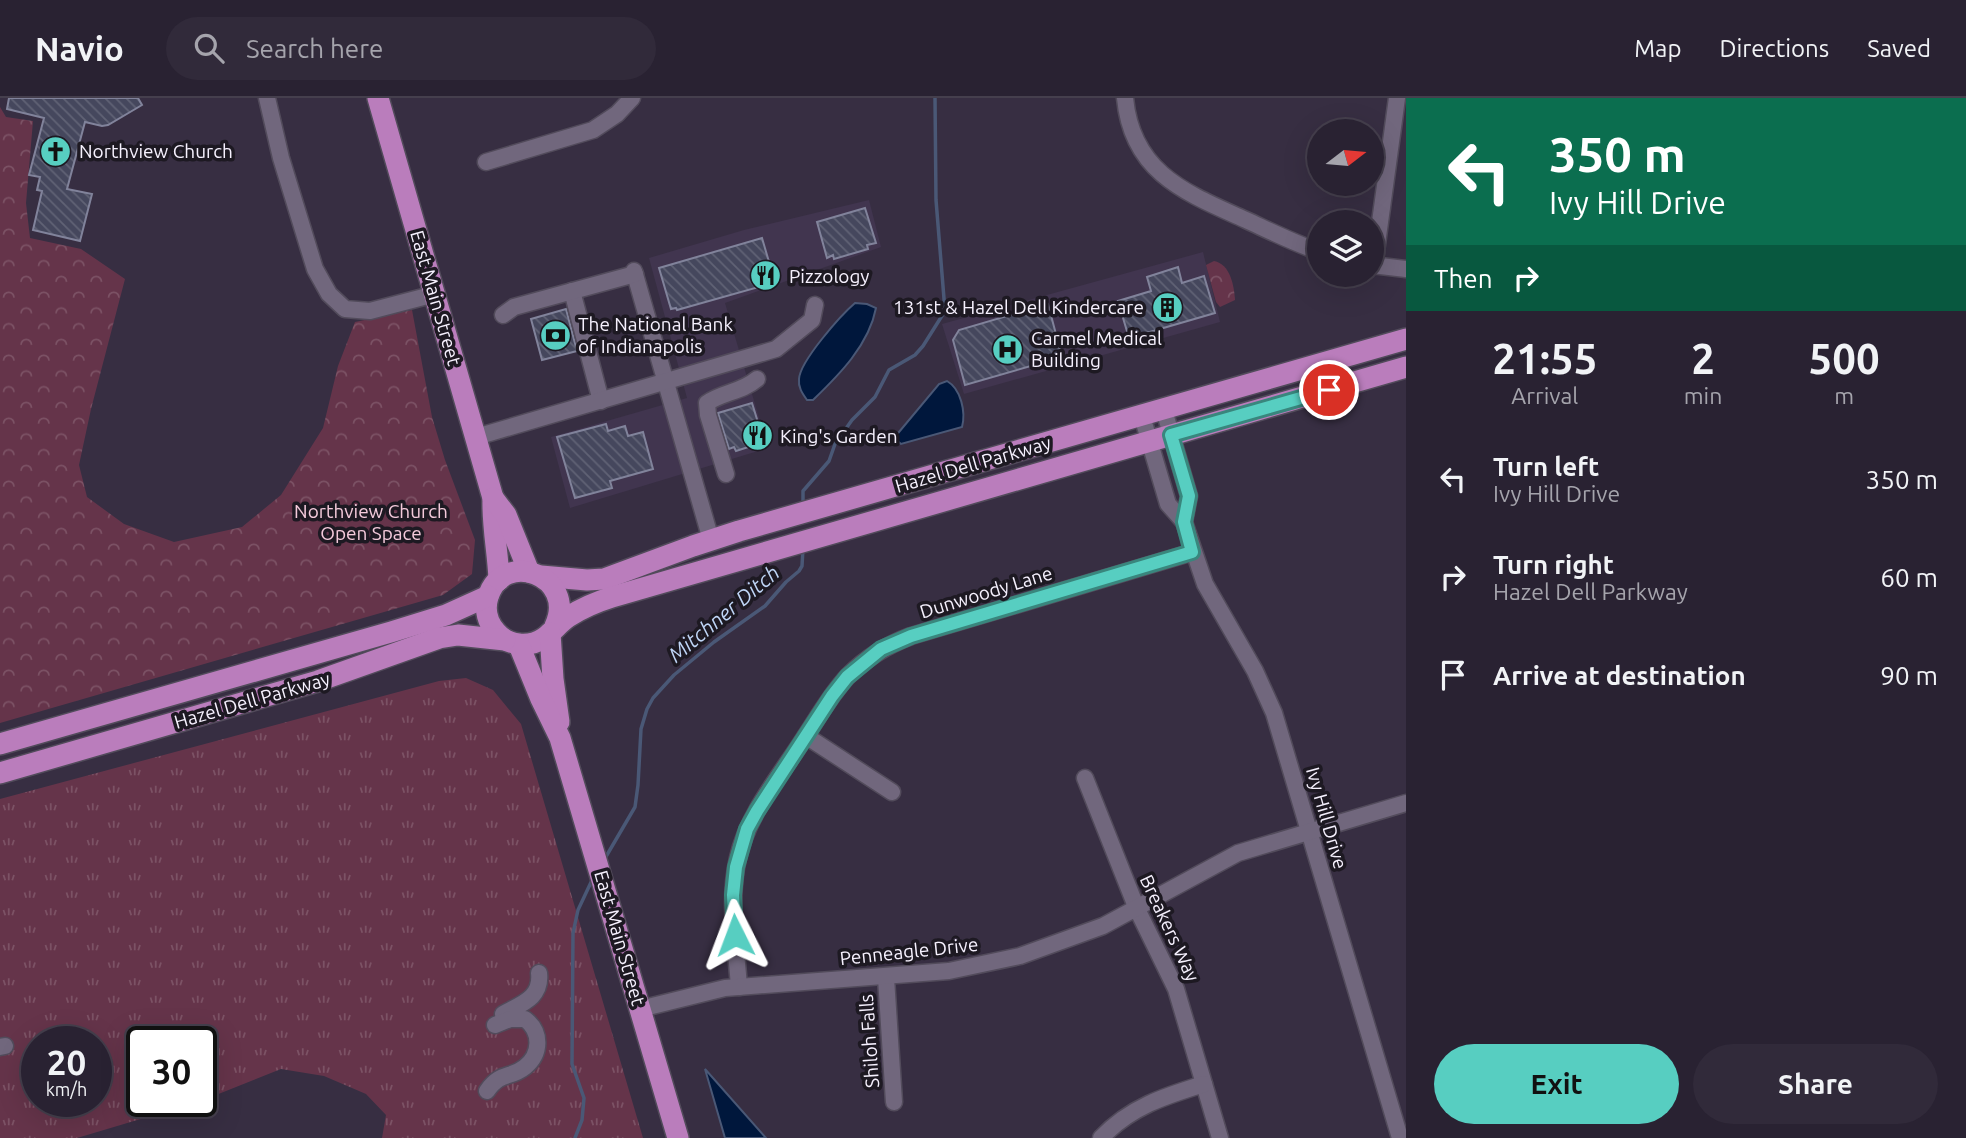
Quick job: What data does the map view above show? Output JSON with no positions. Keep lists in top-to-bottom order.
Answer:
{
  "streets": {
    "main road": ["East Main Street", "Hazel Dell Parkway"],
    "street": [
      "Dunwoody Lane",
      "Ivy Hill Drive",
      "Breakers Way",
      "Penneagle Drive",
      "Shiloh Falls"
    ]
  },
  "crossings": [
    ["East Main Street", "Hazel Dell Parkway"],
    ["East Main Street", "Penneagle Drive"],
    ["Hazel Dell Parkway", "Ivy Hill Drive"],
    ["Dunwoody Lane", "Ivy Hill Drive"],
    ["Dunwoody Lane", "Penneagle Drive"],
    ["Ivy Hill Drive", "Penneagle Drive"],
    ["Breakers Way", "Penneagle Drive"],
    ["Penneagle Drive", "Shiloh Falls"]
  ],
  "water": ["Mitchner Ditch"],
  "parks": ["Northview Church Open Space"],
  "places": {
    "church": ["Northview Church"],
    "restaurant": ["Pizzology", "King's Garden"],
    "building": ["131st & Hazel Dell Kindercare"],
    "bank": ["The National Bank of Indianapolis"],
    "hospital": ["Carmel Medical Building"]
  },
  "north": "right",
  "page": {
    "header": "Navio",
    "search": "Search here",
    "nav": ["Map", "Directions", "Saved"],
    "turn": ["350 m", "Ivy Hill Drive"],
    "then": "Then",
    "eta": [
      "21:55",
      "Arrival",
      "2",
      "min",
      "500",
      "m"
    ],
    "list": [
      {
        "name": "Turn left",
        "note": "Ivy Hill Drive",
        "value": "350 m"
      },
      {
        "name": "Turn right",
        "note": "Hazel Dell Parkway",
        "value": "60 m"
      },
      {
        "name": "Arrive at destination",
        "value": "90 m"
      }
    ],
    "speed": "20 km/h",
    "limit": "30",
    "buttons": ["Exit", "Share"]
  }
}
